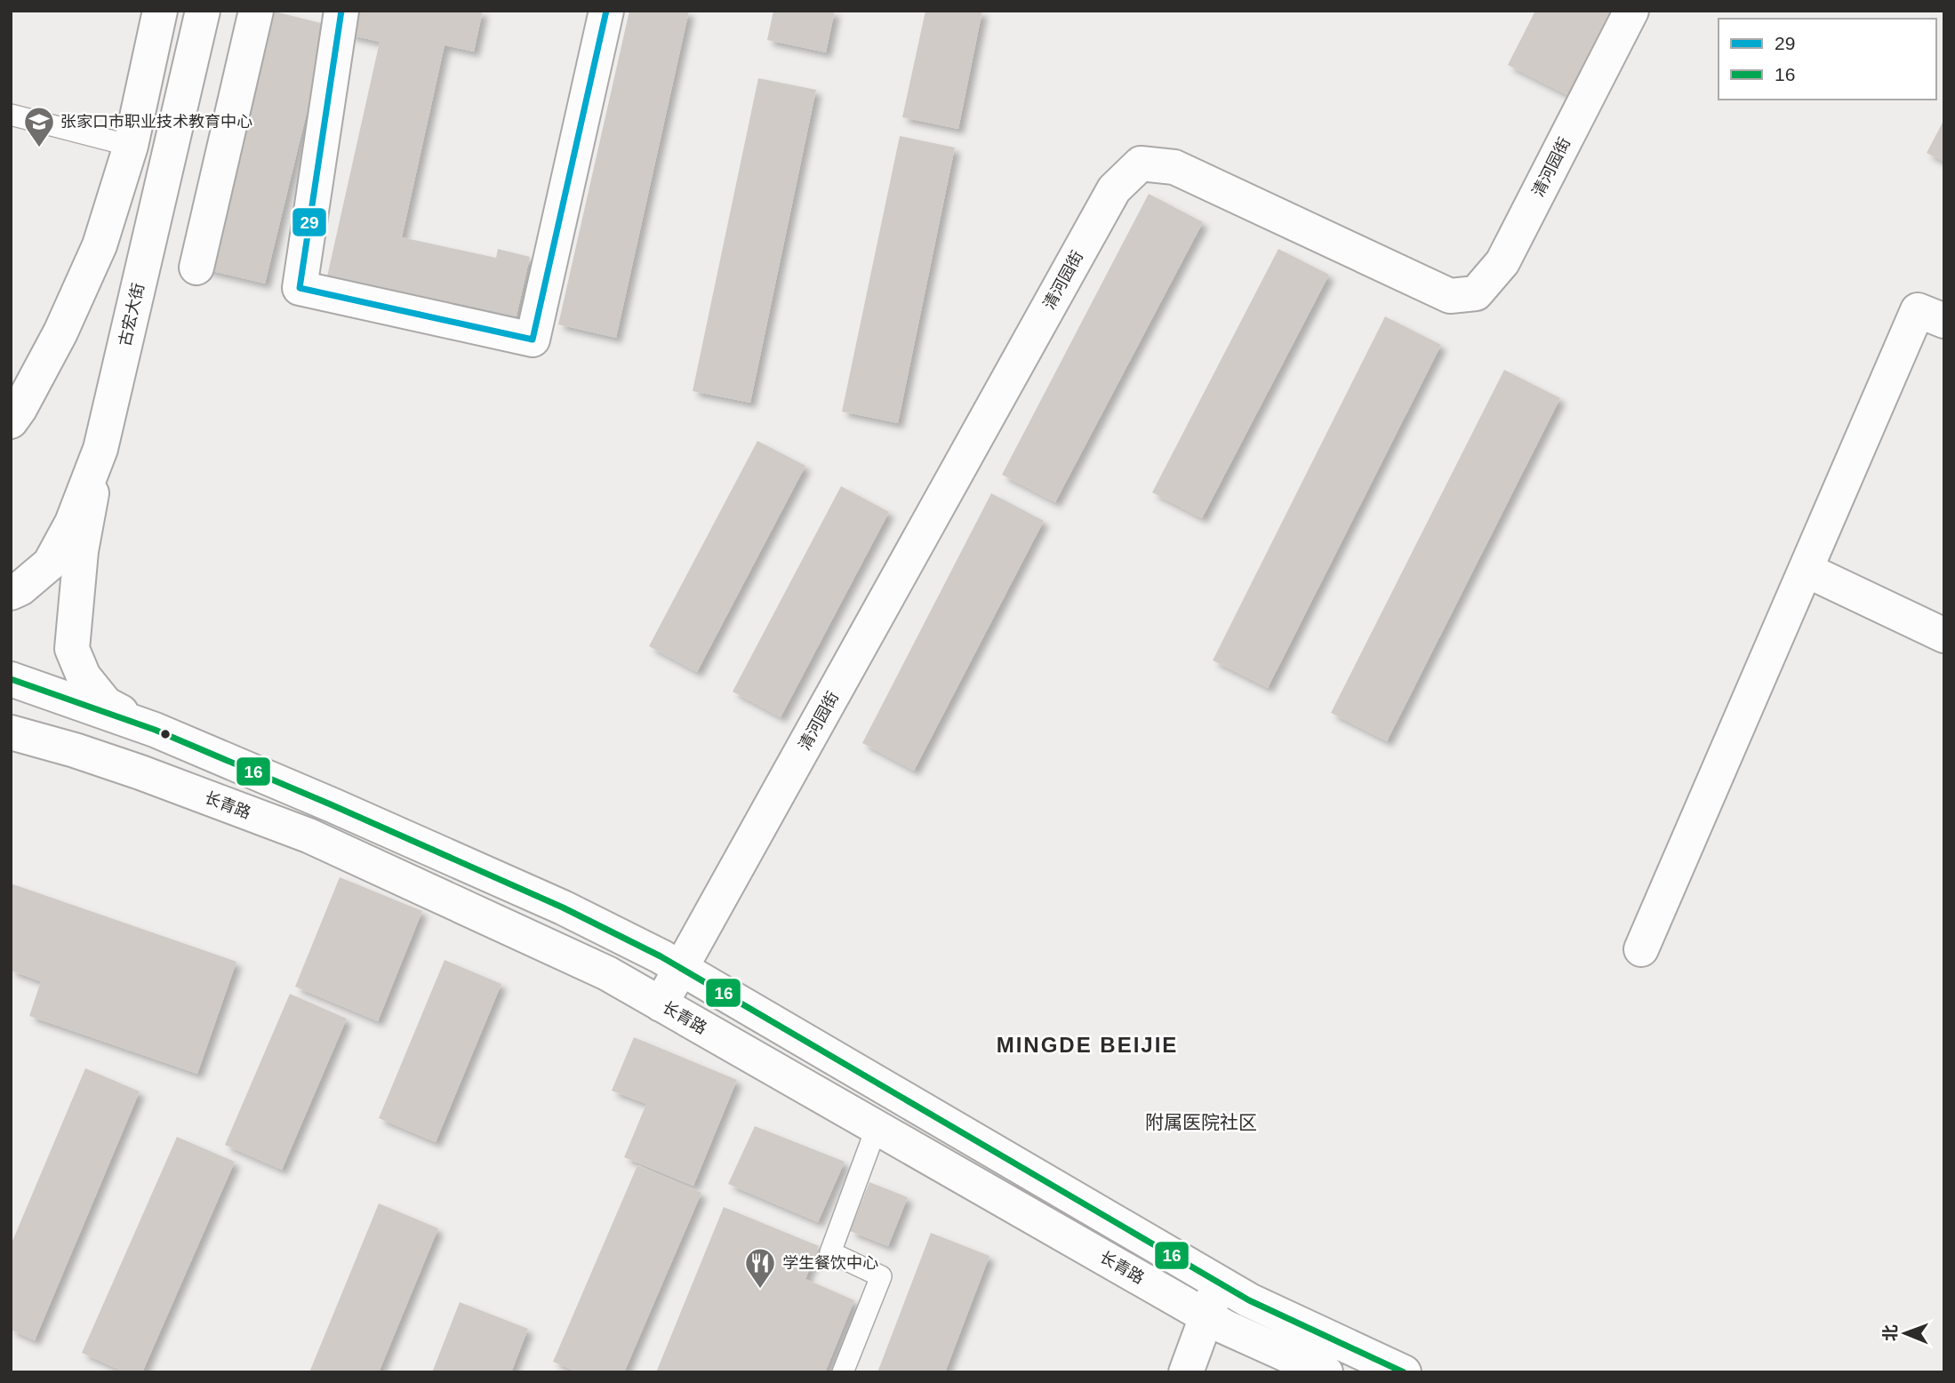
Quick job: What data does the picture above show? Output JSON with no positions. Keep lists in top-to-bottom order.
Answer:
{
  "streets": {
    "main road": ["清河园街", "古宏大街", "长青路"]
  },
  "crossings": [
    ["清河园街", "长青路"]
  ],
  "districts": ["MINGDE BEIJIE", "附属医院社区"],
  "places": {
    "school or university": ["张家口市职业技术教育中心"],
    "restaurant": ["学生餐饮中心"]
  },
  "lines": ["transit line 29", "transit line 16"],
  "legend": ["29", "16"],
  "north": "left"
}
